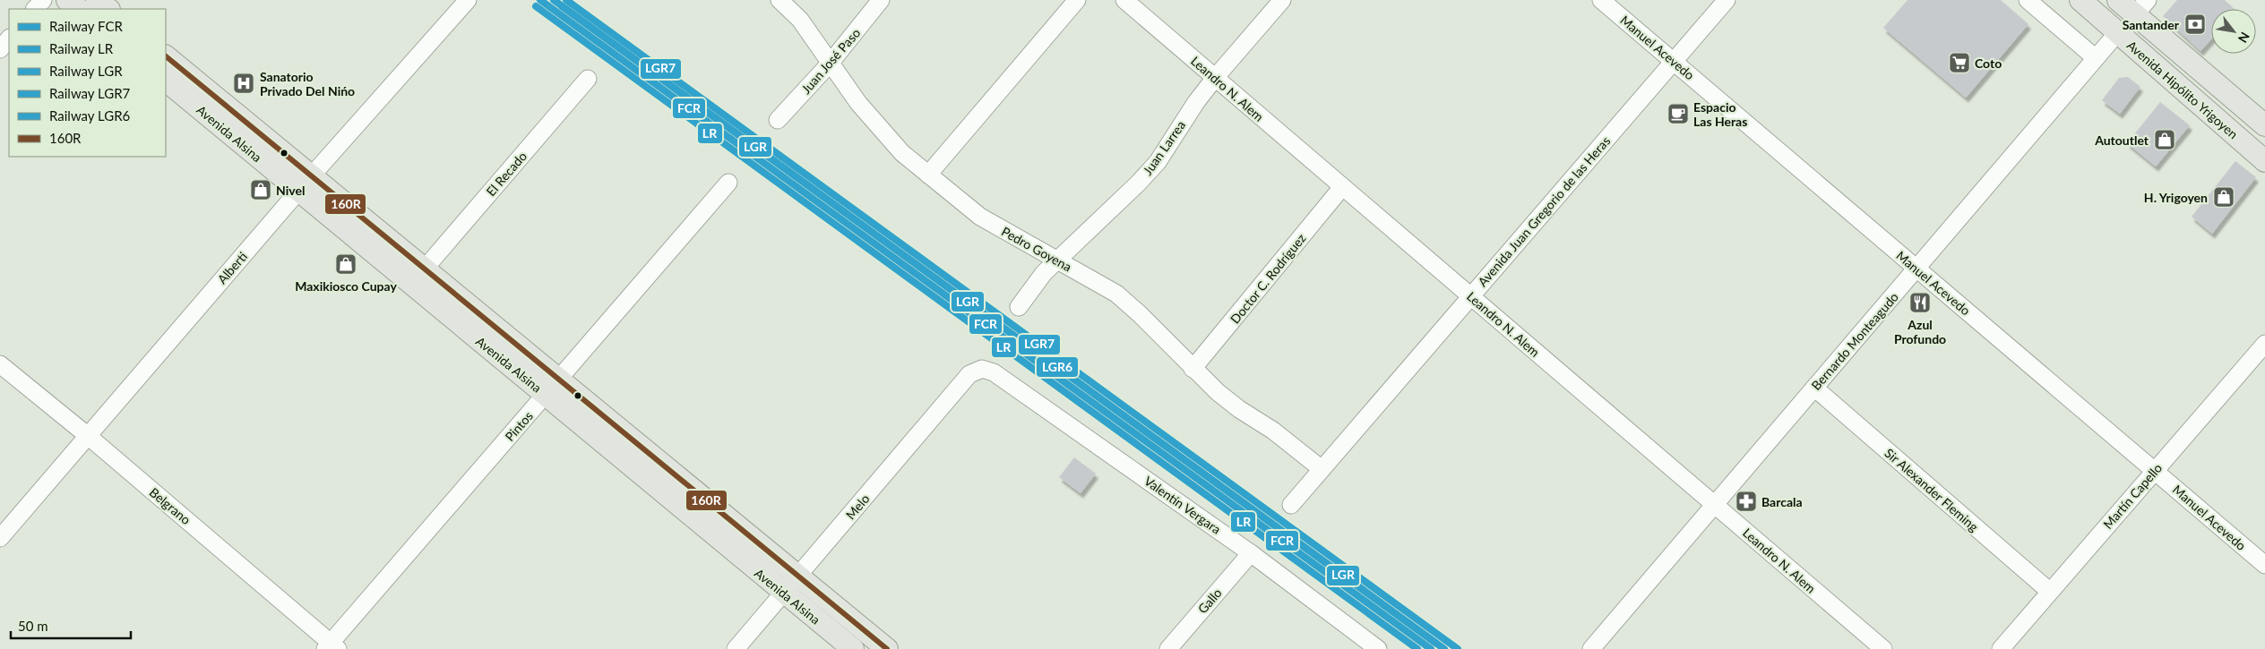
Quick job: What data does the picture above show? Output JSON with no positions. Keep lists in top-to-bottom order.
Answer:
{
  "streets": {
    "main road": ["Avenida Hipólito Yrigoyen", "Avenida Alsina"],
    "street": [
      "Manuel Acevedo",
      "Juan José Paso",
      "Leandro N. Alem",
      "Juan Larrea",
      "El Recado",
      "Avenida Juan Gregorio de las Heras",
      "Pedro Goyena",
      "Alberti",
      "Doctor C. Rodríguez",
      "Bernardo Monteagudo",
      "Pintos",
      "Sir Alexander Fleming",
      "Martín Capello",
      "Valentín Vergara",
      "Belgrano",
      "Melo",
      "Gallo"
    ]
  },
  "crossings": [
    ["Manuel Acevedo", "Avenida Juan Gregorio de las Heras"],
    ["Manuel Acevedo", "Bernardo Monteagudo"],
    ["Manuel Acevedo", "Martín Capello"],
    ["Juan José Paso", "Pedro Goyena"],
    ["Leandro N. Alem", "Juan Larrea"],
    ["Leandro N. Alem", "Avenida Juan Gregorio de las Heras"],
    ["Leandro N. Alem", "Doctor C. Rodríguez"],
    ["Leandro N. Alem", "Bernardo Monteagudo"],
    ["Avenida Hipólito Yrigoyen", "Bernardo Monteagudo"],
    ["Avenida Alsina", "El Recado"],
    ["Avenida Alsina", "Alberti"],
    ["Avenida Alsina", "Pintos"],
    ["Avenida Alsina", "Melo"],
    ["Juan Larrea", "Pedro Goyena"],
    ["Avenida Juan Gregorio de las Heras", "Pedro Goyena"],
    ["Pedro Goyena", "Doctor C. Rodríguez"],
    ["Alberti", "Belgrano"],
    ["Bernardo Monteagudo", "Sir Alexander Fleming"],
    ["Pintos", "Belgrano"],
    ["Sir Alexander Fleming", "Martín Capello"],
    ["Valentín Vergara", "Melo"],
    ["Valentín Vergara", "Gallo"]
  ],
  "places": {
    "bank": ["Santander"],
    "supermarket": ["Coto"],
    "hospital": ["Sanatorio Privado Del Nińo"],
    "cafe": ["Espacio Las Heras"],
    "shop": [
      "Autoutlet",
      "Nivel",
      "H. Yrigoyen",
      "Maxikiosco Cupay"
    ],
    "restaurant": ["Azul Profundo"],
    "pharmacy": ["Barcala"]
  },
  "lines": [
    "rail line FCR",
    "rail line LGR",
    "rail line LGR7",
    "rail line LR",
    "rail line LGR6",
    "transit line 160R"
  ],
  "legend": [
    "Railway FCR",
    "Railway LR",
    "Railway LGR",
    "Railway LGR7",
    "Railway LGR6",
    "160R"
  ],
  "scale_bar": "50 m",
  "north": "bottom right"
}
